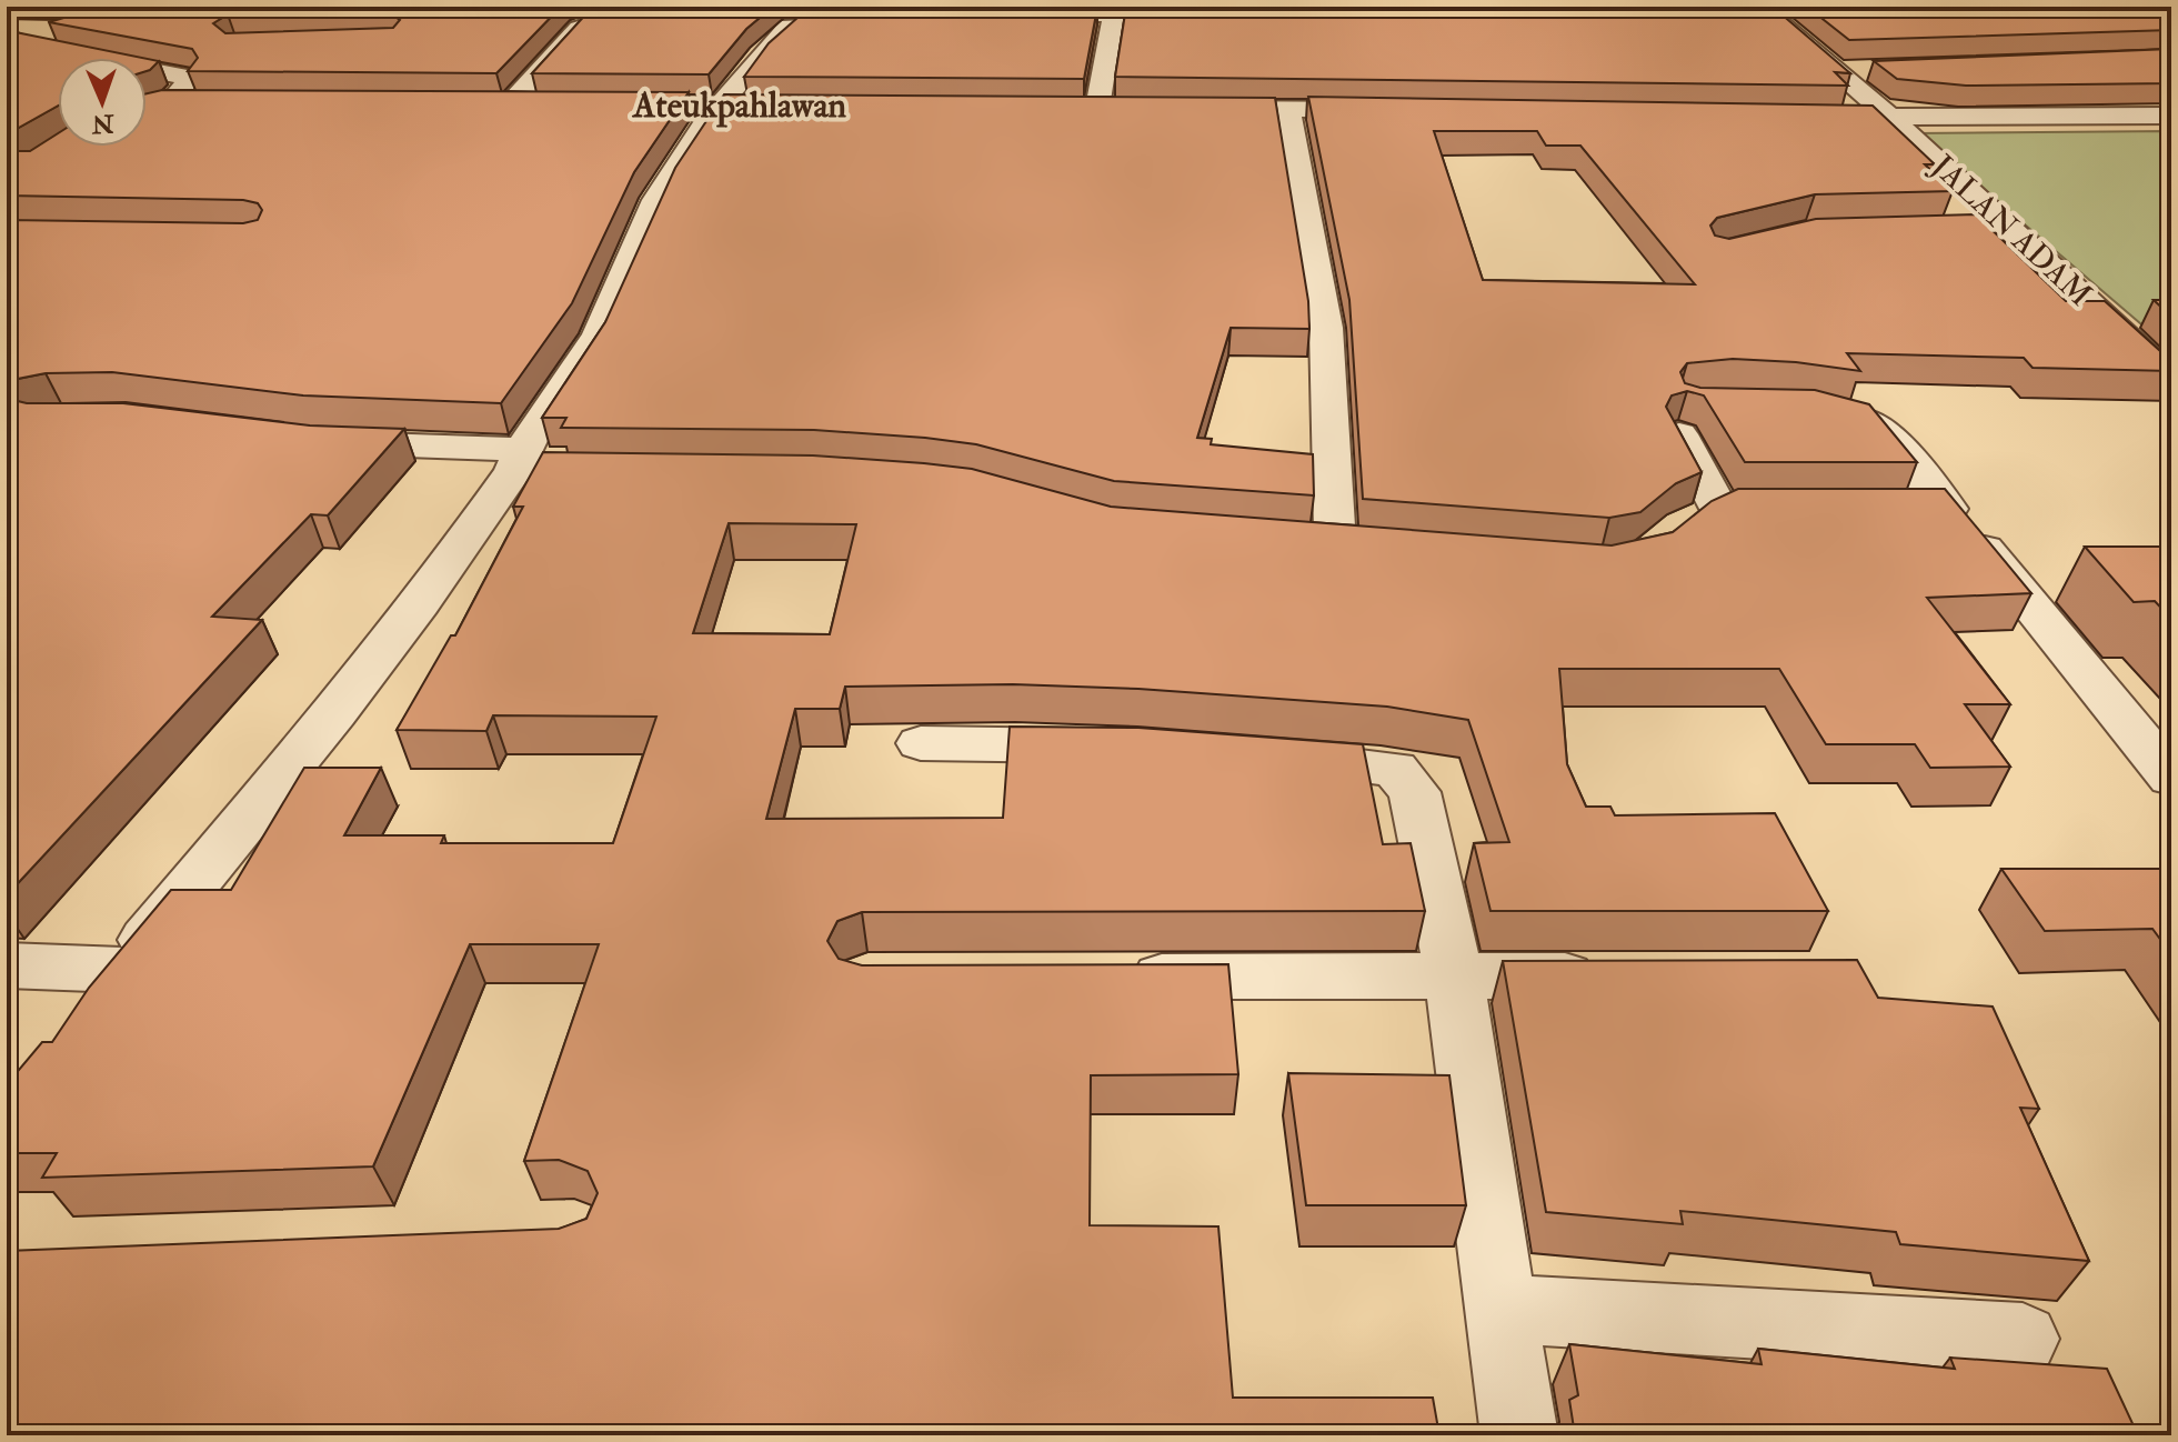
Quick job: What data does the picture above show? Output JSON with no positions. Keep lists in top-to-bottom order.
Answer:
{
  "streets": {
    "street": ["JALAN ADAM"]
  },
  "districts": ["Ateukpahlawan"],
  "north": "bottom"
}
